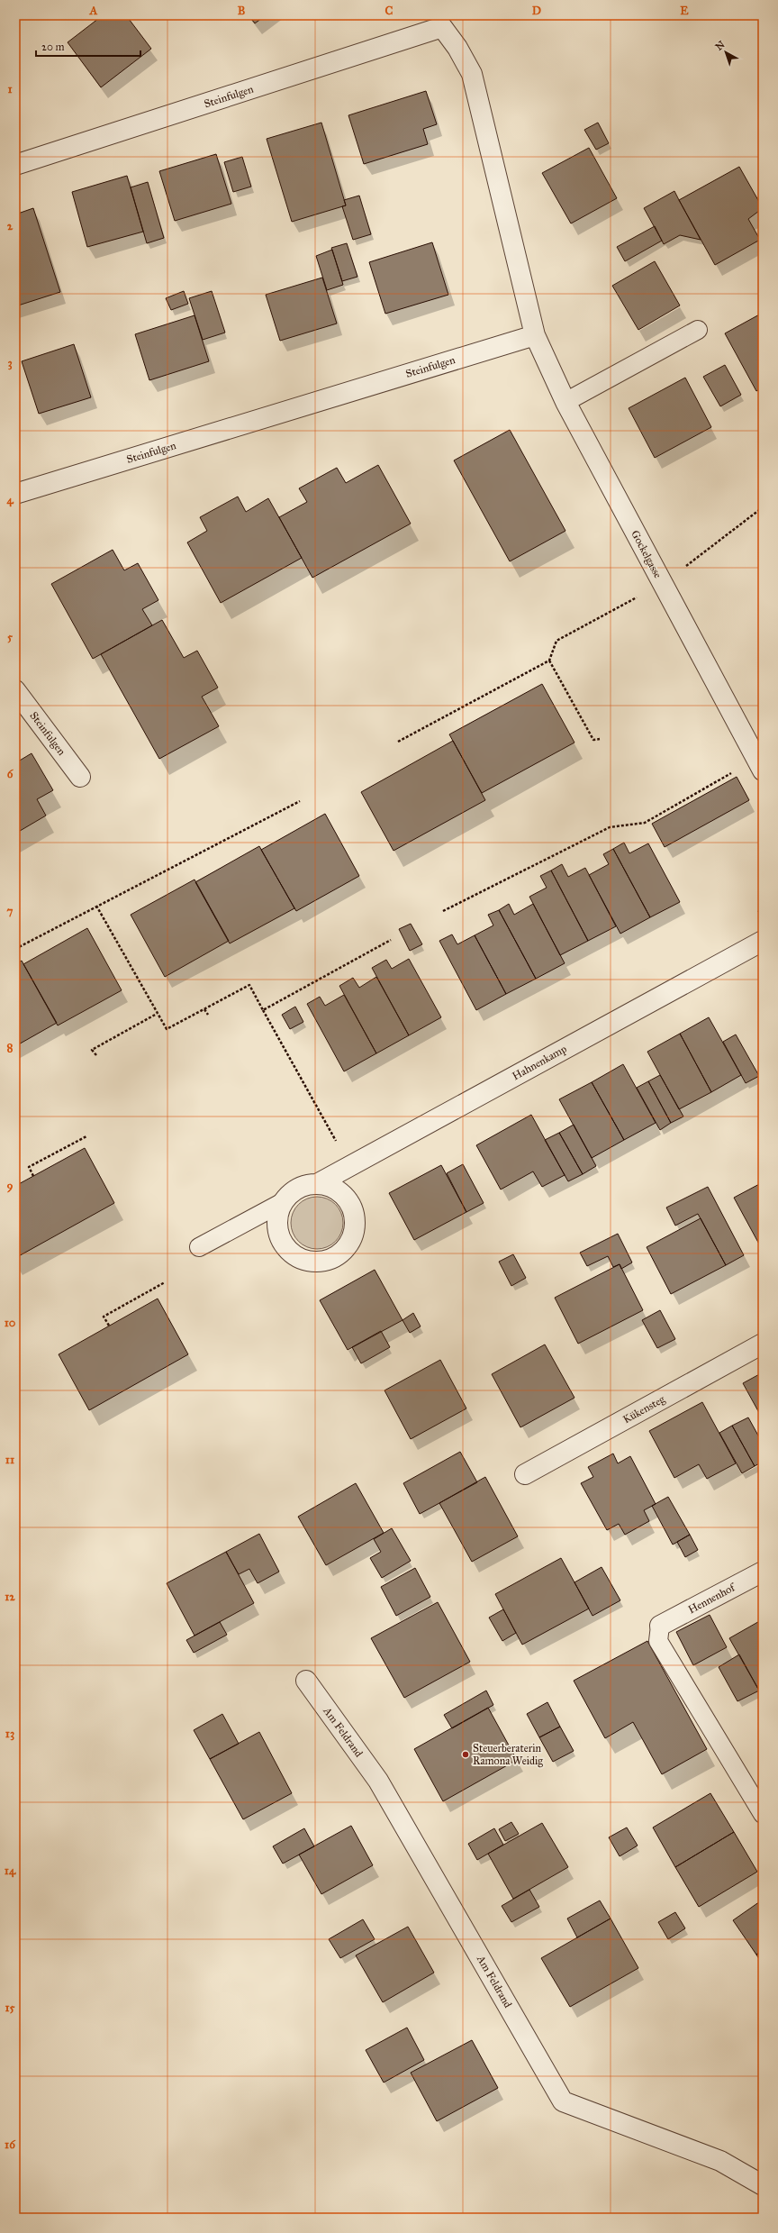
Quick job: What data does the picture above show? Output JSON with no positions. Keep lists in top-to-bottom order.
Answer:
{
  "streets": {
    "street": [
      "Steinfulgen",
      "Gockelgasse",
      "Hahnenkamp",
      "Kükensteg",
      "Hennenhof",
      "Am Feldrand"
    ]
  },
  "crossings": [
    ["Steinfulgen", "Gockelgasse"]
  ],
  "places": ["Steuerberaterin Ramona Weidig"],
  "scale_bar": "20 m",
  "north": "top left",
  "grid": {
    "columns": [
      "A",
      "B",
      "C",
      "D",
      "E"
    ],
    "rows": [
      "1",
      "2",
      "3",
      "4",
      "5",
      "6",
      "7",
      "8",
      "9",
      "10",
      "11",
      "12",
      "13",
      "14",
      "15",
      "16"
    ]
  }
}
